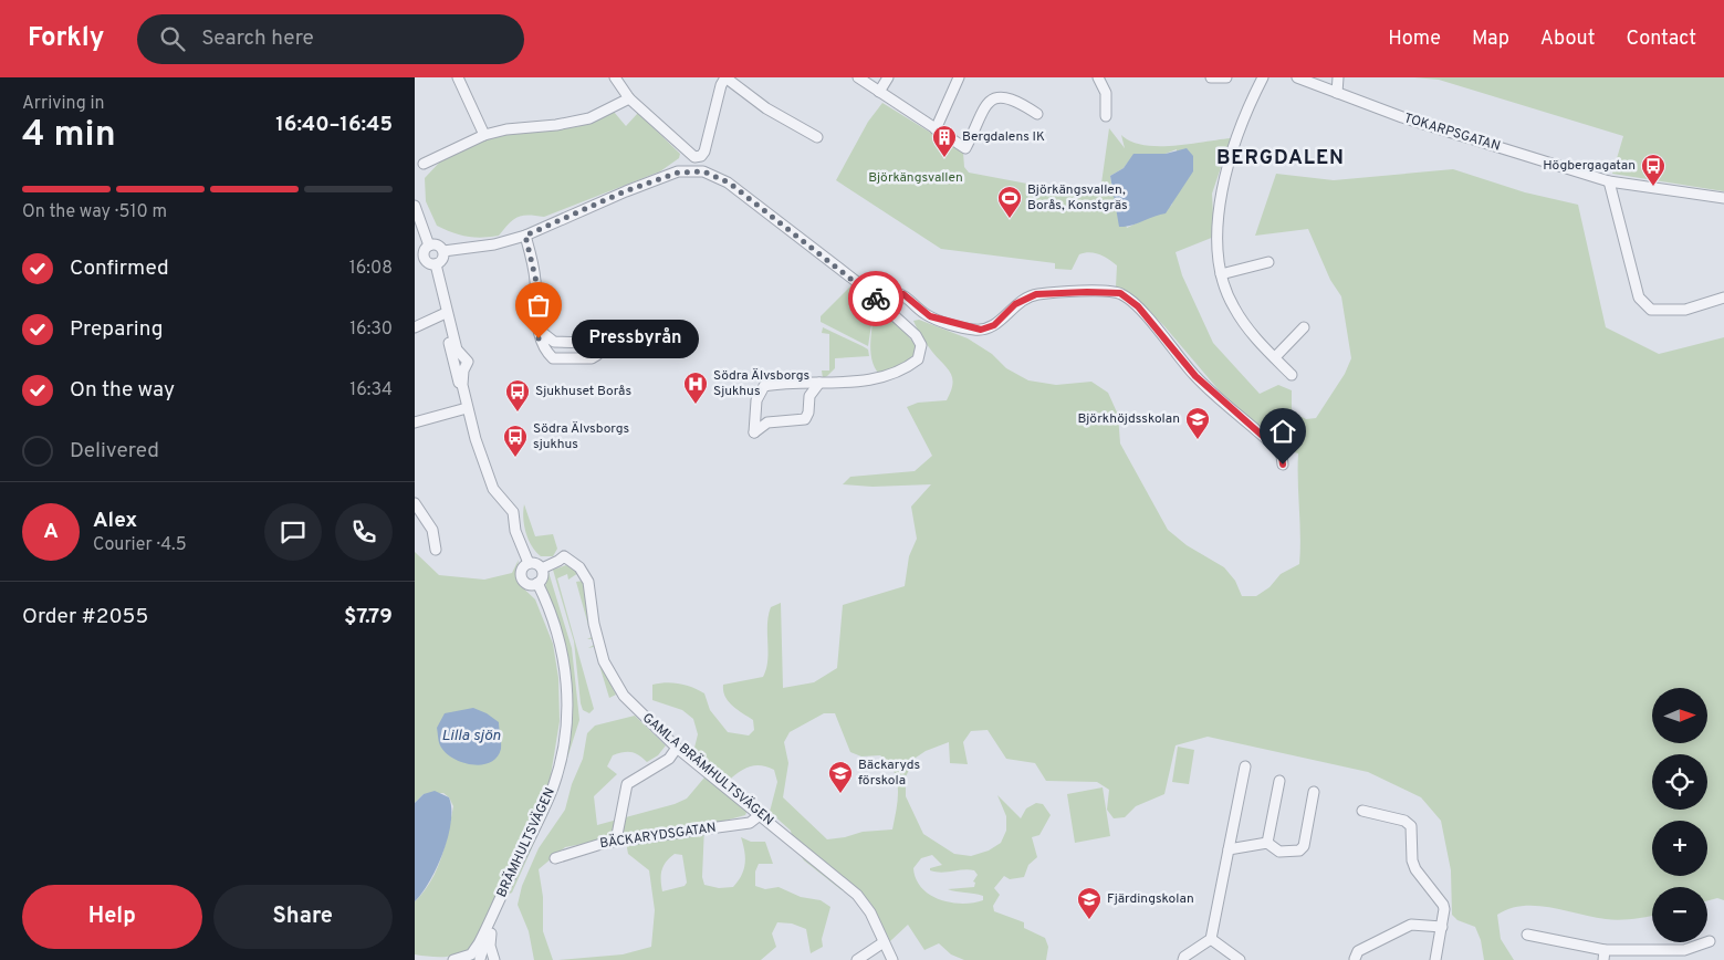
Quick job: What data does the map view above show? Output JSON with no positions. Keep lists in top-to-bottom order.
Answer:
{
  "streets": {
    "street": [
      "TOKARPSGATAN",
      "GAMLA BRÄMHULTSVÄGEN",
      "BÄCKARYDSGATAN",
      "BRÄMHULTSVÄGEN"
    ]
  },
  "crossings": [
    ["GAMLA BRÄMHULTSVÄGEN", "BÄCKARYDSGATAN"],
    ["GAMLA BRÄMHULTSVÄGEN", "BRÄMHULTSVÄGEN"]
  ],
  "districts": ["BERGDALEN"],
  "water": ["Lilla sjön"],
  "parks": ["Björkängsvallen"],
  "places": {
    "building": ["Bergdalens IK"],
    "bus stop": ["Högbergagatan", "Sjukhuset Borås", "Södra Älvsborgs sjukhus"],
    "sports": ["Björkängsvallen, Borås, Konstgräs"],
    "other": ["Pressbyrån"],
    "hospital": ["Södra Älvsborgs Sjukhus"],
    "school or university": ["Björkhöjdsskolan", "Bäckaryds förskola", "Fjärdingskolan"]
  },
  "north": "right",
  "page": {
    "header": "Forkly",
    "search": "Search here",
    "nav": [
      "Home",
      "Map",
      "About",
      "Contact"
    ],
    "heading": ["4 min", "Arriving in", "16:40–16:45"],
    "panel": [
      "Alex",
      "Courier · 4.5",
      "Order #2055",
      "$7.79"
    ],
    "bar": "On the way · 510 m",
    "list": [
      ["Confirmed", "16:08"],
      ["Preparing", "16:30"],
      ["On the way", "16:34"],
      "Delivered"
    ],
    "bubble": "Pressbyrån",
    "round": "A",
    "map_buttons": ["+", "−"],
    "buttons": ["Help", "Share"]
  }
}
